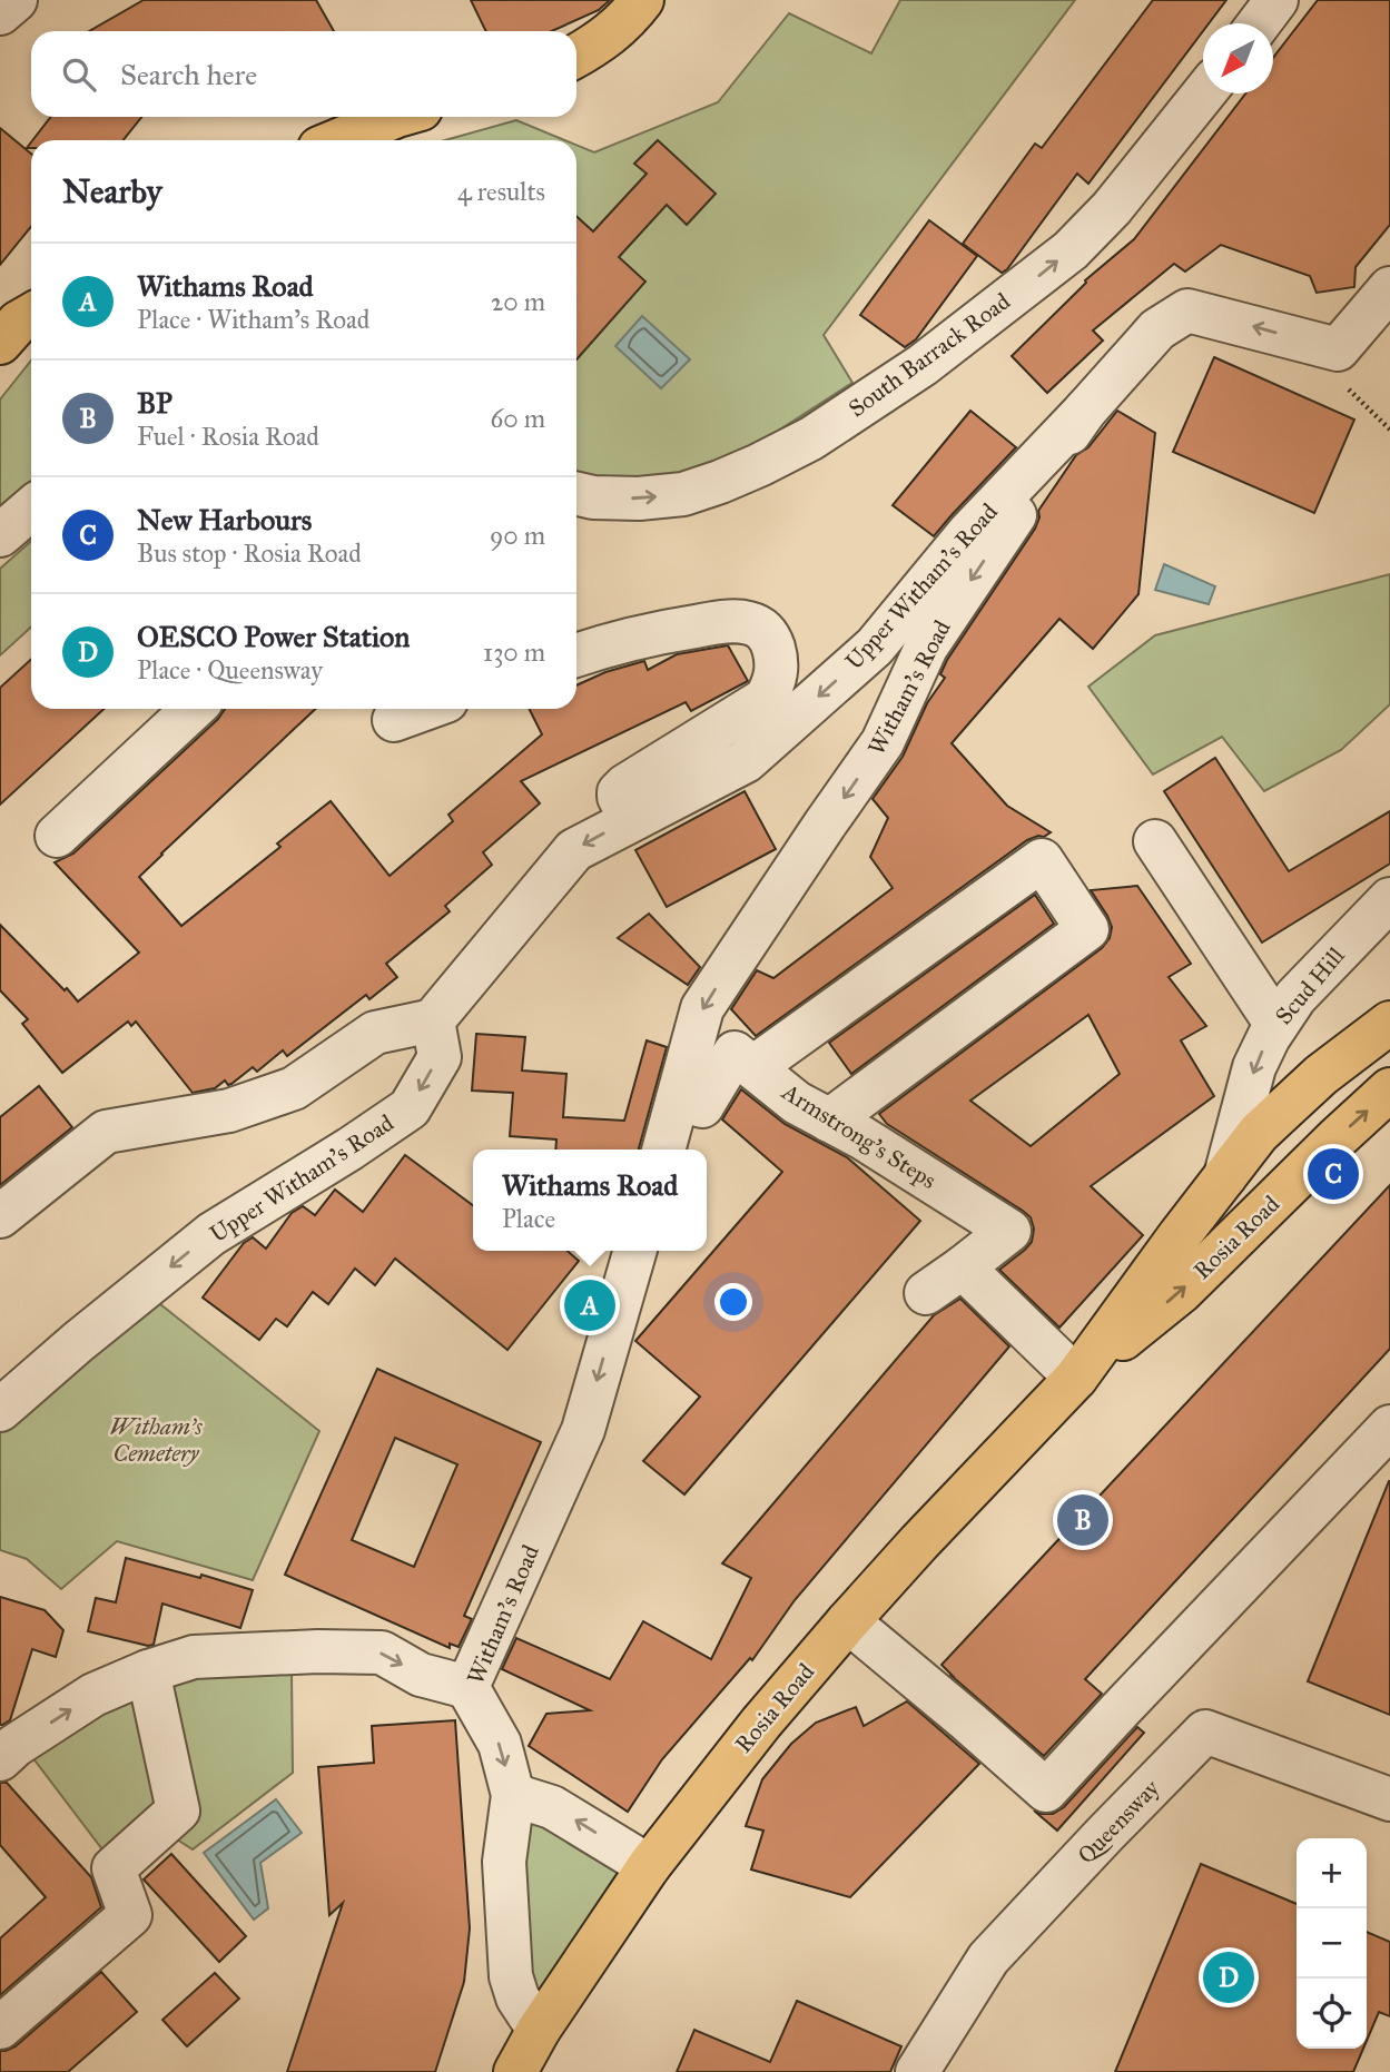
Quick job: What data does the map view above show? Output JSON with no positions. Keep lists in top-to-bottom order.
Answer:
{
  "streets": {
    "main road": ["Rosia Road"],
    "street": [
      "South Barrack Road",
      "Upper Witham's Road",
      "Witham's Road",
      "Scud Hill",
      "Armstrong's Steps",
      "Queensway"
    ]
  },
  "crossings": [
    ["Upper Witham's Road", "Witham's Road"],
    ["Witham's Road", "Rosia Road"],
    ["Scud Hill", "Rosia Road"]
  ],
  "one_way": ["South Barrack Road", "Witham's Road", "Scud Hill"],
  "parks": ["Witham's Cemetery"],
  "north": "bottom left",
  "page": {
    "search": "Search here",
    "heading": ["Nearby", "4 results"],
    "list": [
      {
        "mark": "A",
        "name": "Withams Road",
        "note": "Place · Witham's Road",
        "value": "20 m"
      },
      {
        "mark": "B",
        "name": "BP",
        "note": "Fuel · Rosia Road",
        "value": "60 m"
      },
      {
        "mark": "C",
        "name": "New Harbours",
        "note": "Bus stop · Rosia Road",
        "value": "90 m"
      },
      {
        "mark": "D",
        "name": "OESCO Power Station",
        "note": "Place · Queensway",
        "value": "130 m"
      }
    ],
    "pins": [
      "C",
      "A",
      "B",
      "D"
    ],
    "popup": ["Withams Road", "Place"],
    "map_buttons": ["+", "−"]
  }
}
